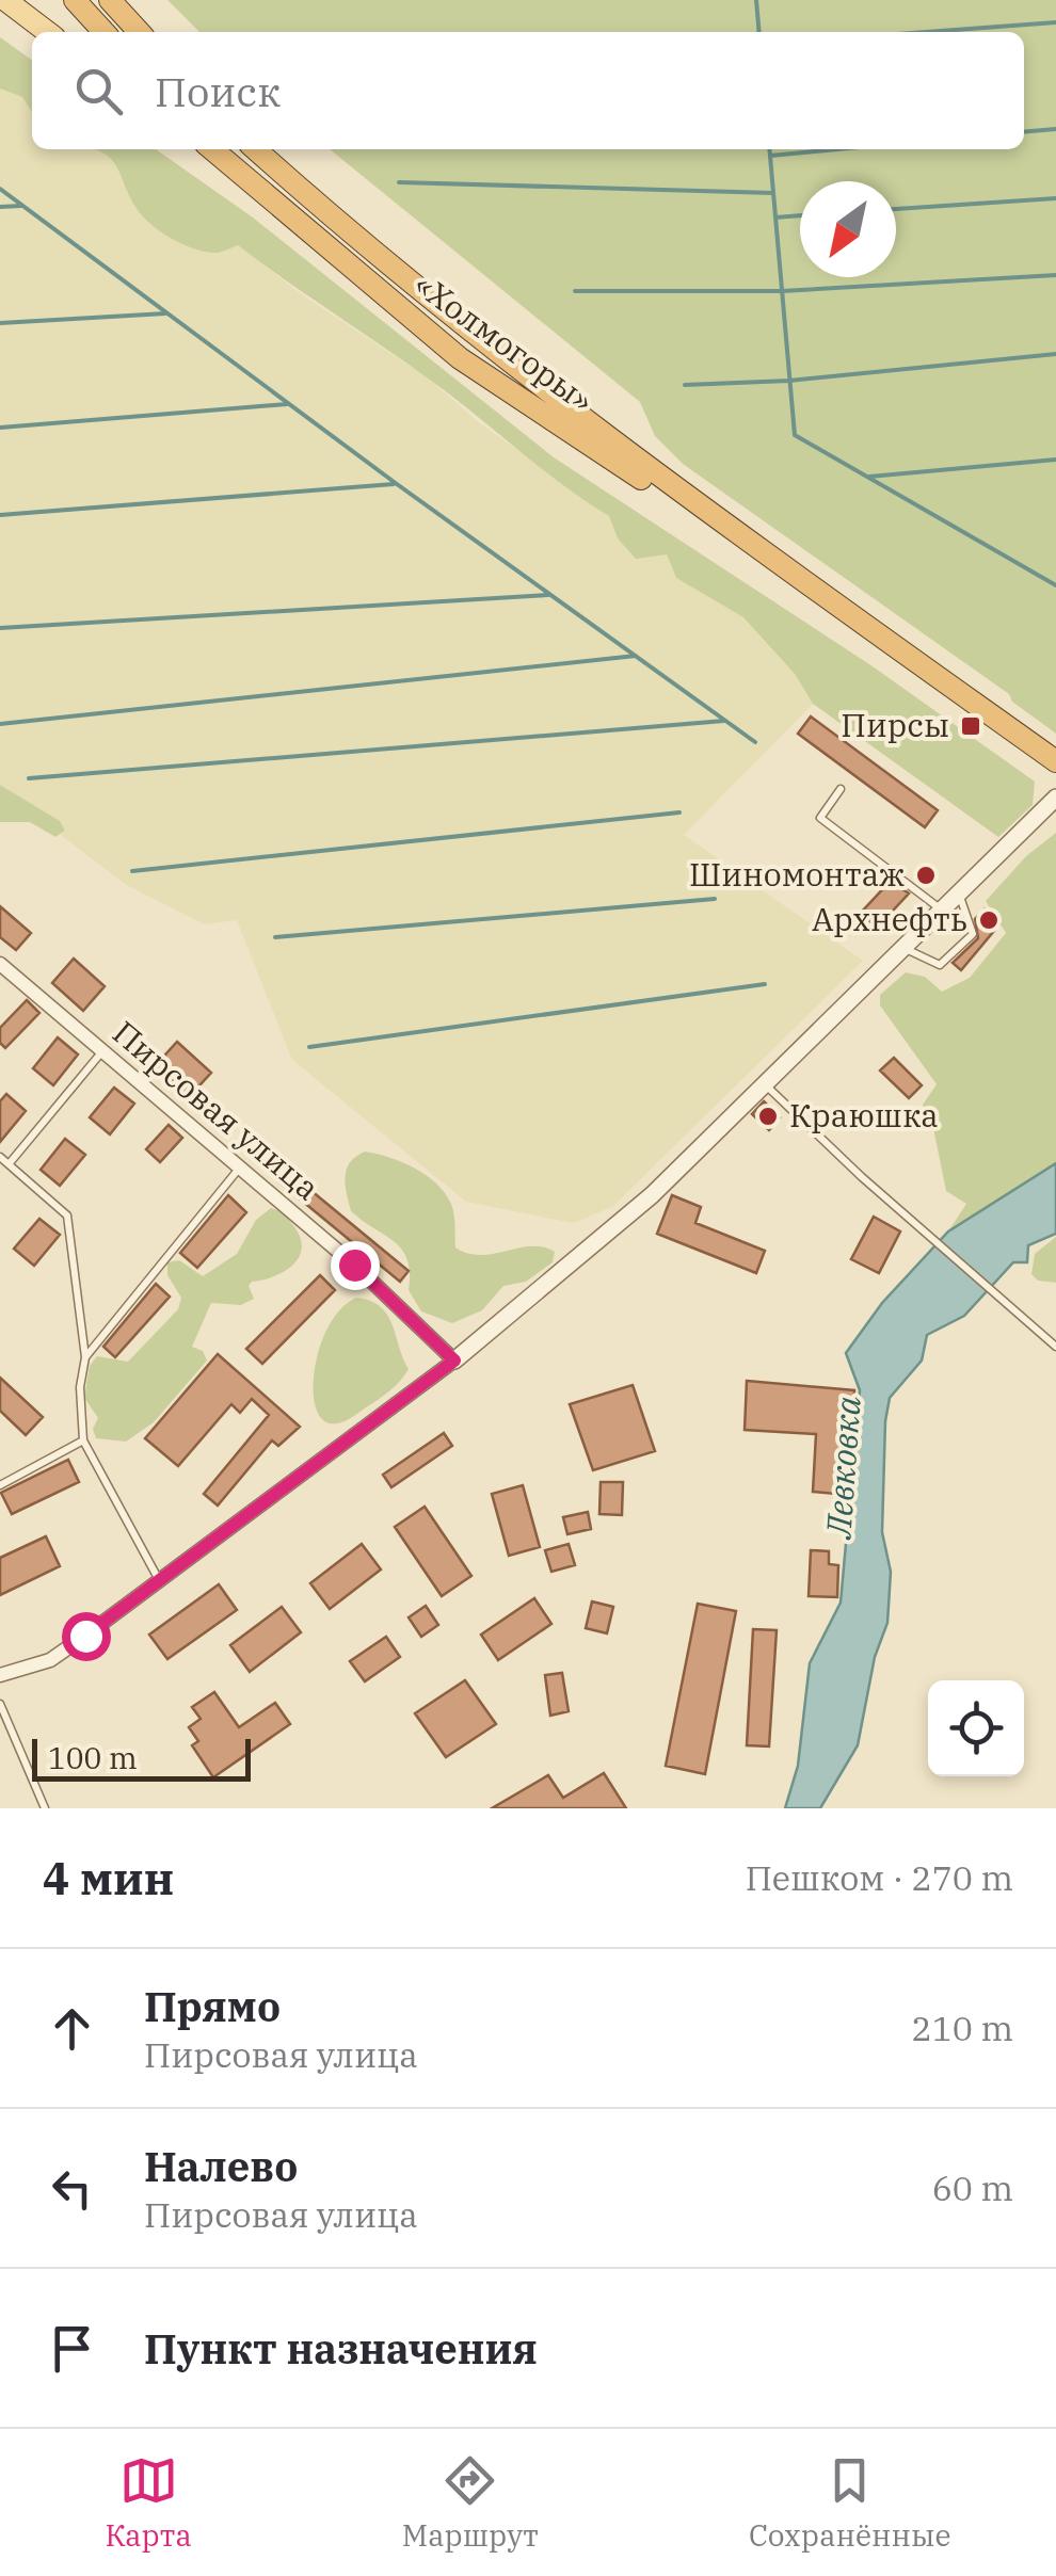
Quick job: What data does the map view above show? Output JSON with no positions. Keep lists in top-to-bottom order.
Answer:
{
  "streets": {
    "highway": ["«Холмогоры»"],
    "street": ["Пирсовая улица"]
  },
  "water": ["Левковка"],
  "places": {
    "transit": ["Пирсы"],
    "other": ["Шиномонтаж", "Архнефть", "Краюшка"]
  },
  "scale_bar": "100 m",
  "north": "bottom left",
  "page": {
    "search": "Поиск",
    "scale": "100 m",
    "heading": ["4 мин", "Пешком · 270 m"],
    "list": [
      ["Прямо", "Пирсовая улица", "210 m"],
      ["Налево", "Пирсовая улица", "60 m"],
      "Пункт назначения"
    ],
    "nav": ["Карта", "Маршрут", "Сохранённые"]
  }
}
